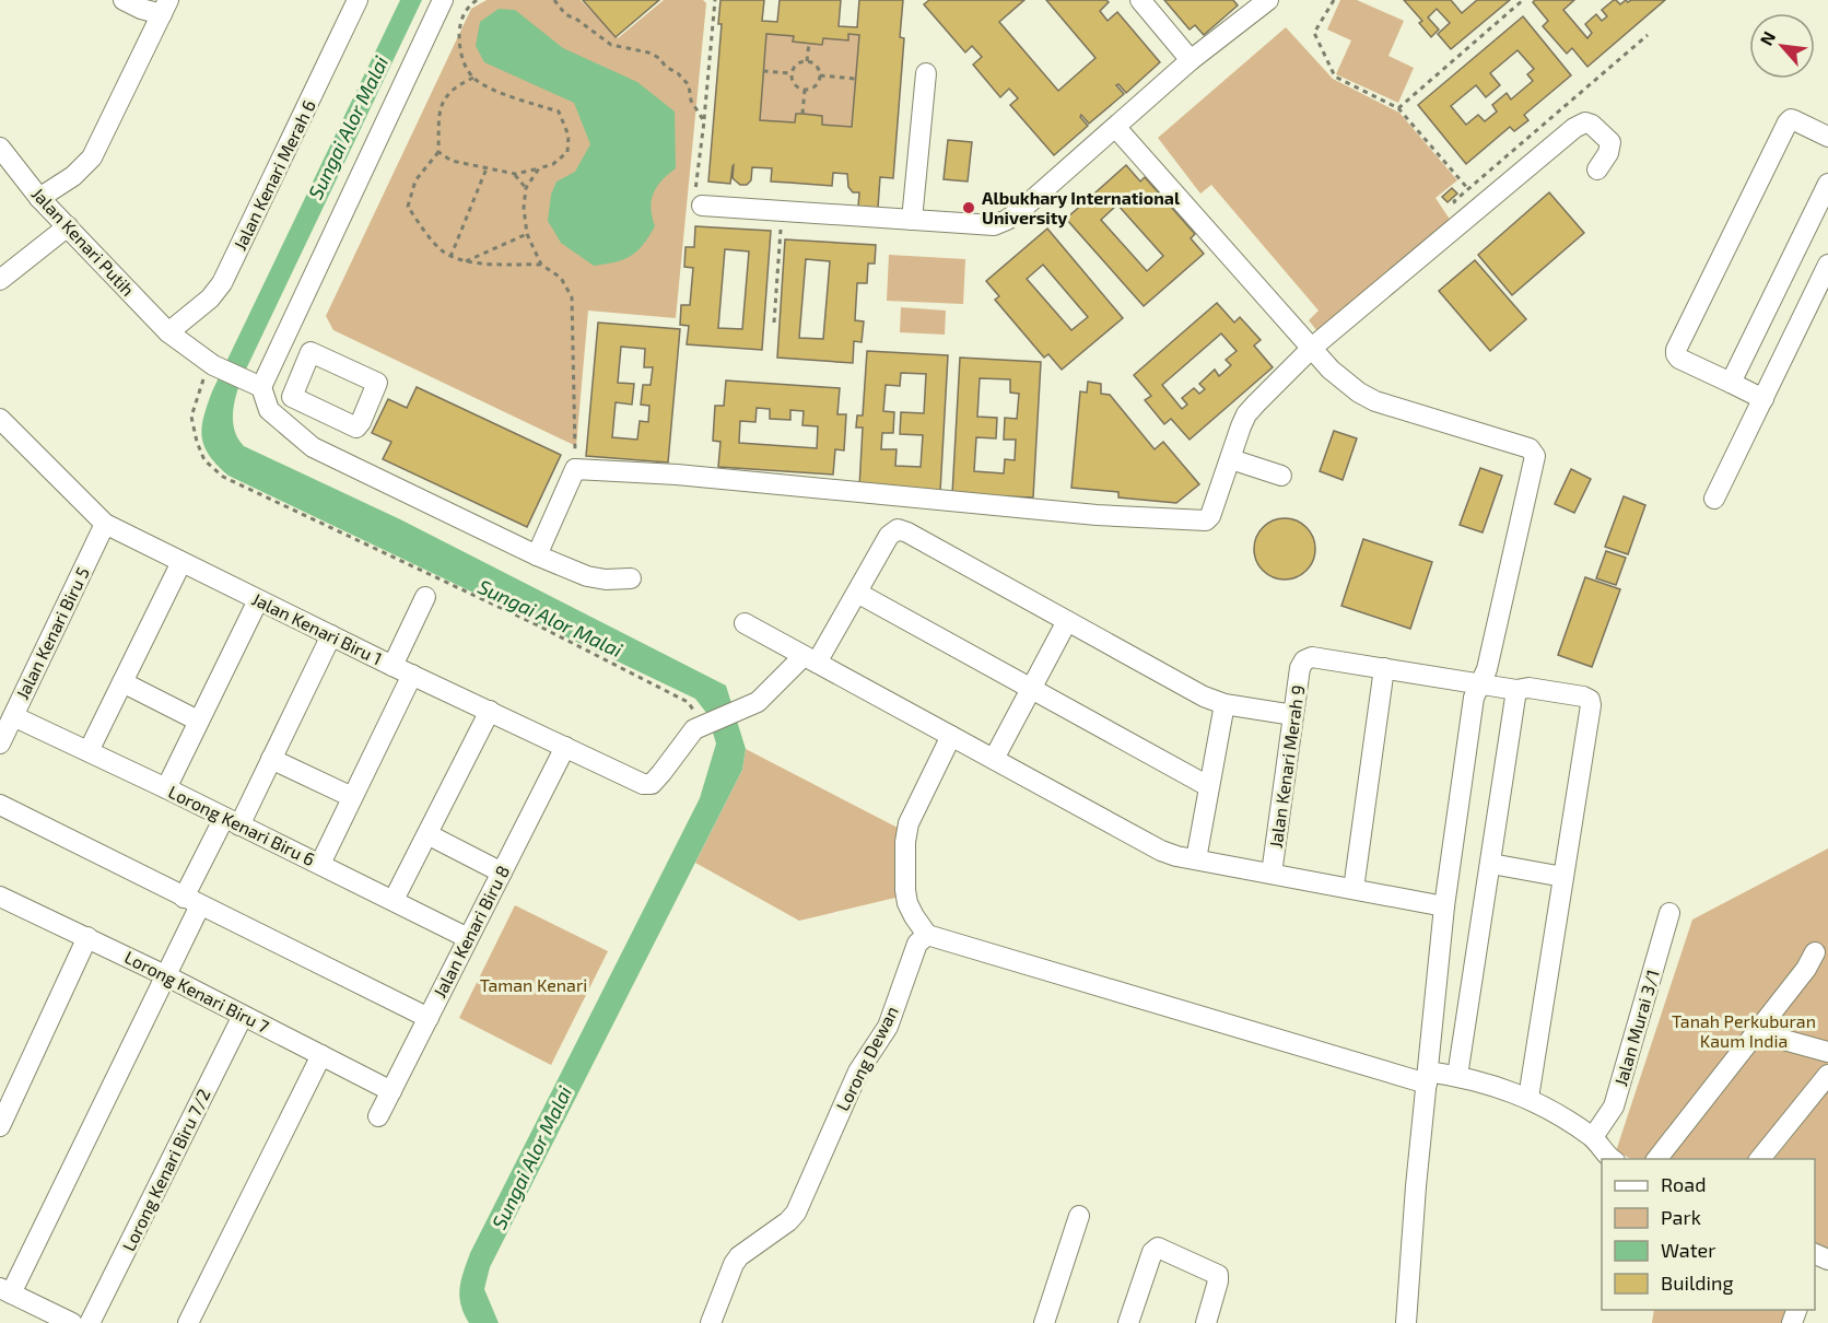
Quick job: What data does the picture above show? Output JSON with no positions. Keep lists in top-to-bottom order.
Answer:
{
  "streets": {
    "street": [
      "Jalan Kenari Merah 6",
      "Jalan Kenari Putih",
      "Jalan Kenari Biru 1",
      "Jalan Kenari Biru 5",
      "Jalan Kenari Merah 9",
      "Lorong Kenari Biru 6",
      "Jalan Kenari Biru 8",
      "Lorong Kenari Biru 7",
      "Jalan Murai 3/1",
      "Lorong Dewan",
      "Lorong Kenari Biru 7/2"
    ]
  },
  "crossings": [
    ["Jalan Kenari Merah 6", "Jalan Kenari Putih"],
    ["Jalan Kenari Biru 1", "Jalan Kenari Biru 5"],
    ["Jalan Kenari Biru 1", "Jalan Kenari Biru 8"],
    ["Jalan Kenari Biru 5", "Lorong Kenari Biru 6"],
    ["Lorong Kenari Biru 6", "Jalan Kenari Biru 8"],
    ["Jalan Kenari Biru 8", "Lorong Kenari Biru 7"],
    ["Lorong Kenari Biru 7", "Lorong Kenari Biru 7/2"]
  ],
  "water": ["Sungai Alor Malai"],
  "parks": ["Taman Kenari", "Tanah Perkuburan Kaum India"],
  "places": ["Albukhary International University"],
  "legend": [
    "Road",
    "Park",
    "Water",
    "Building"
  ],
  "north": "top left"
}
